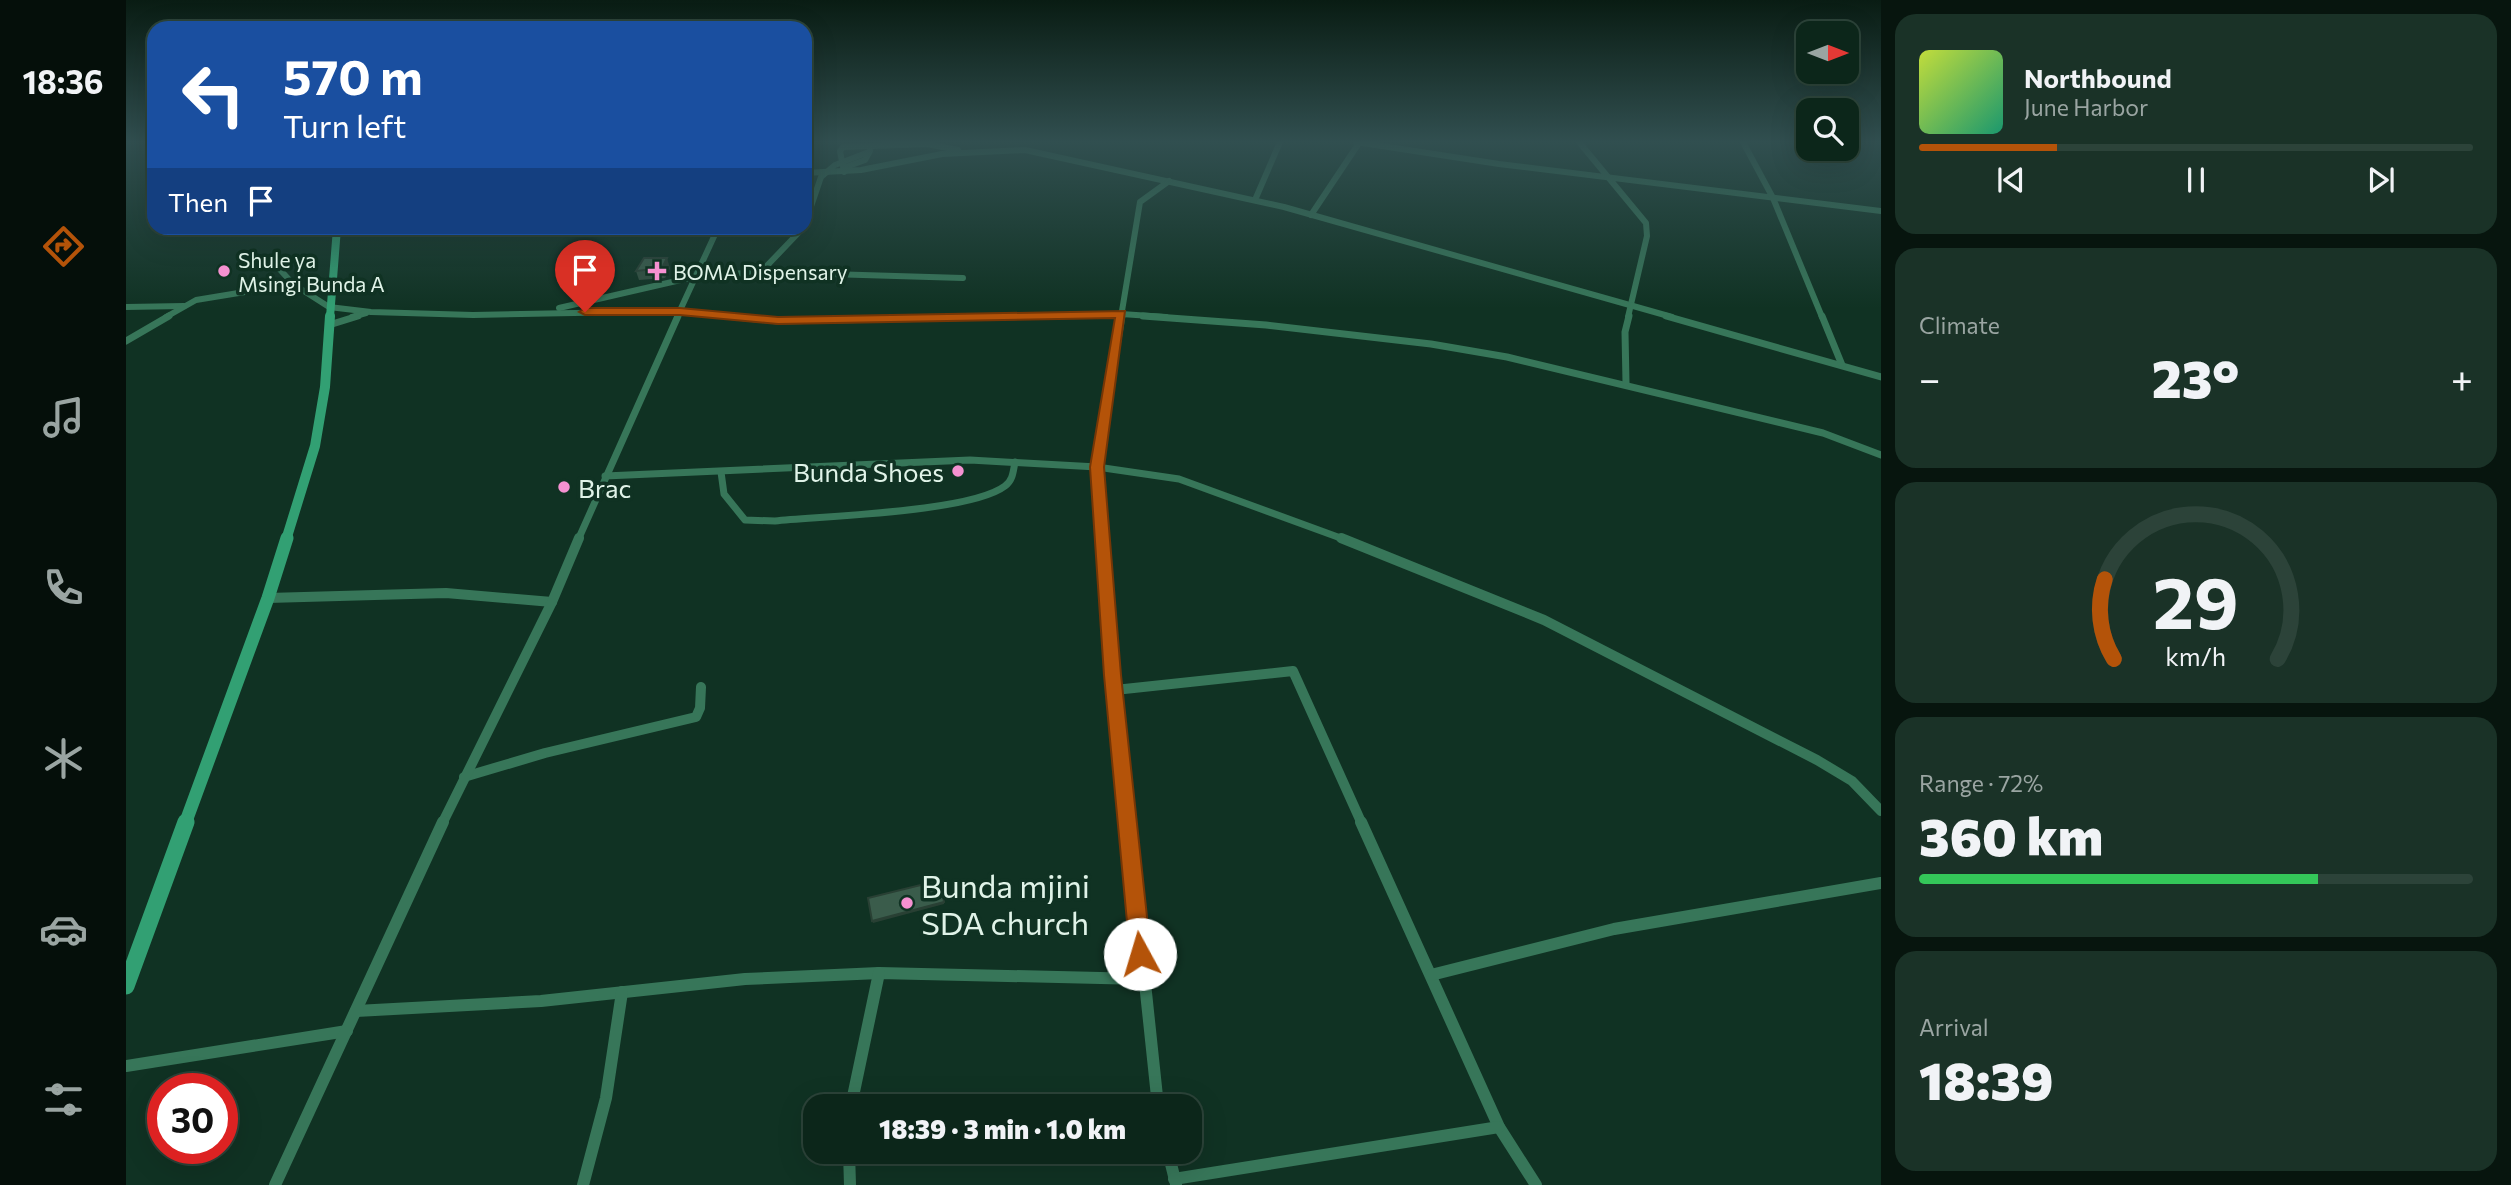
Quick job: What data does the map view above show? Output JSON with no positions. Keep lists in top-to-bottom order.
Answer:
{
  "places": {
    "other": [
      "Shule ya Msingi Bunda A",
      "Bunda Shoes",
      "Brac",
      "Bunda mjini SDA church"
    ],
    "health": ["BOMA Dispensary"]
  },
  "north": "right",
  "page": {
    "tabs": "18:36",
    "turn": ["570 m", "Turn left"],
    "song": ["Northbound", "June Harbor"],
    "then": "Then",
    "tile": [
      "Climate",
      ["Range · 72%", "360 km"],
      ["Arrival", "18:39"]
    ],
    "heat": ["−", "23°", "+"],
    "limit": "30",
    "trip": "18:39 · 3 min · 1.0 km",
    "gauge": ["29", "km/h"]
  }
}
